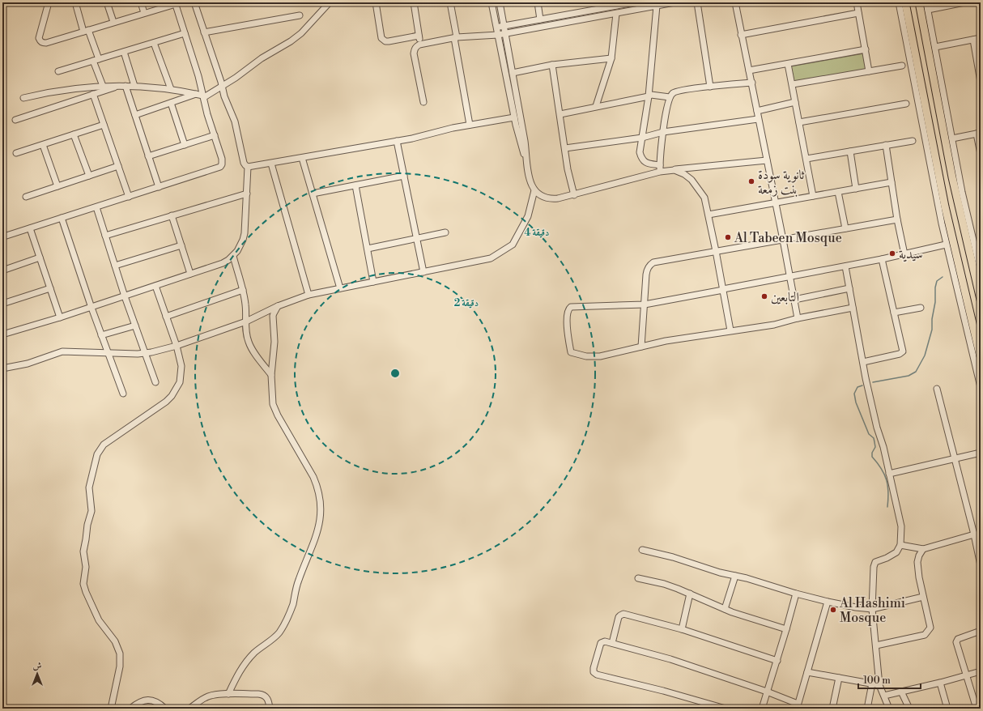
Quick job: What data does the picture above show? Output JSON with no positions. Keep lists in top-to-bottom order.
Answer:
{
  "places": [
    "ثانوية سودة بنت زمعة",
    "Al Tabeen Mosque",
    "سيدية",
    "التابعين",
    "Al Hashimi Mosque"
  ],
  "scale_bar": "100 m",
  "north": "top",
  "rings": ["4 دقيقة", "2 دقيقة"]
}
